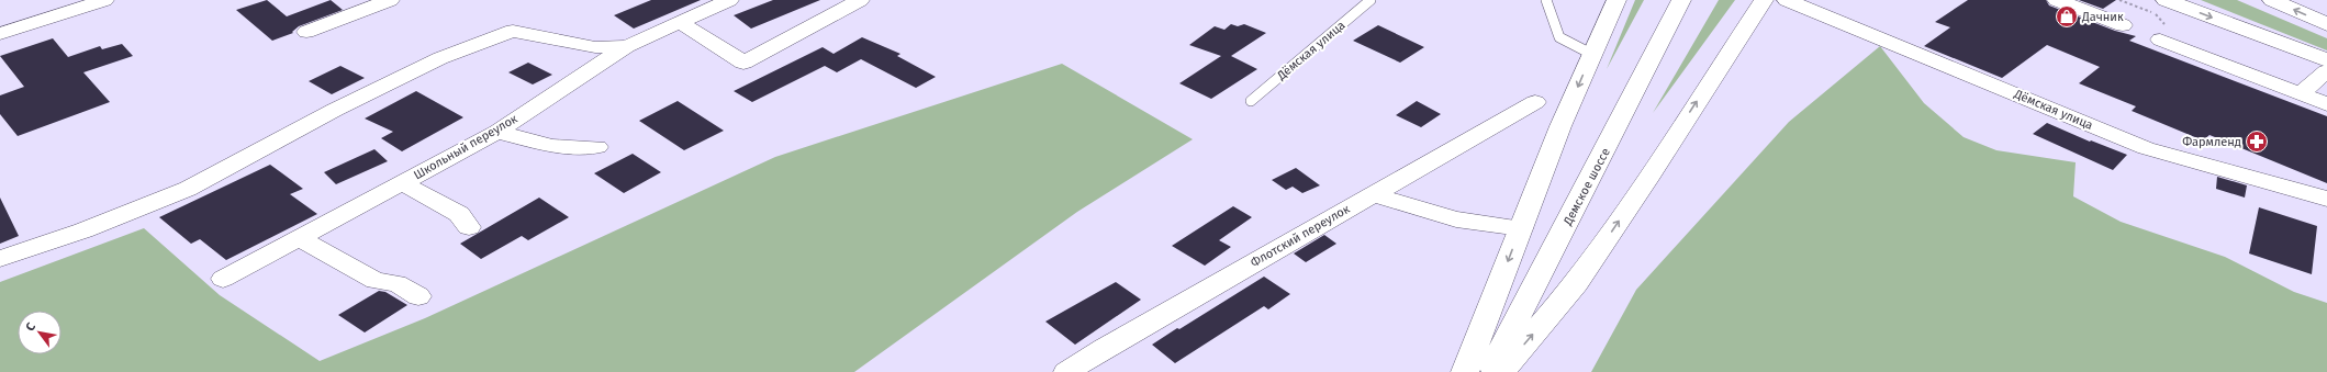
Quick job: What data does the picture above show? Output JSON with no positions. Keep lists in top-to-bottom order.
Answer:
{
  "streets": {
    "main road": ["Демское шоссе"],
    "street": ["Дёмская улица", "Школьный переулок", "Флотский переулок"]
  },
  "places": {
    "shop": ["Дачник"],
    "pharmacy": ["Фармленд"]
  },
  "north": "top left"
}
